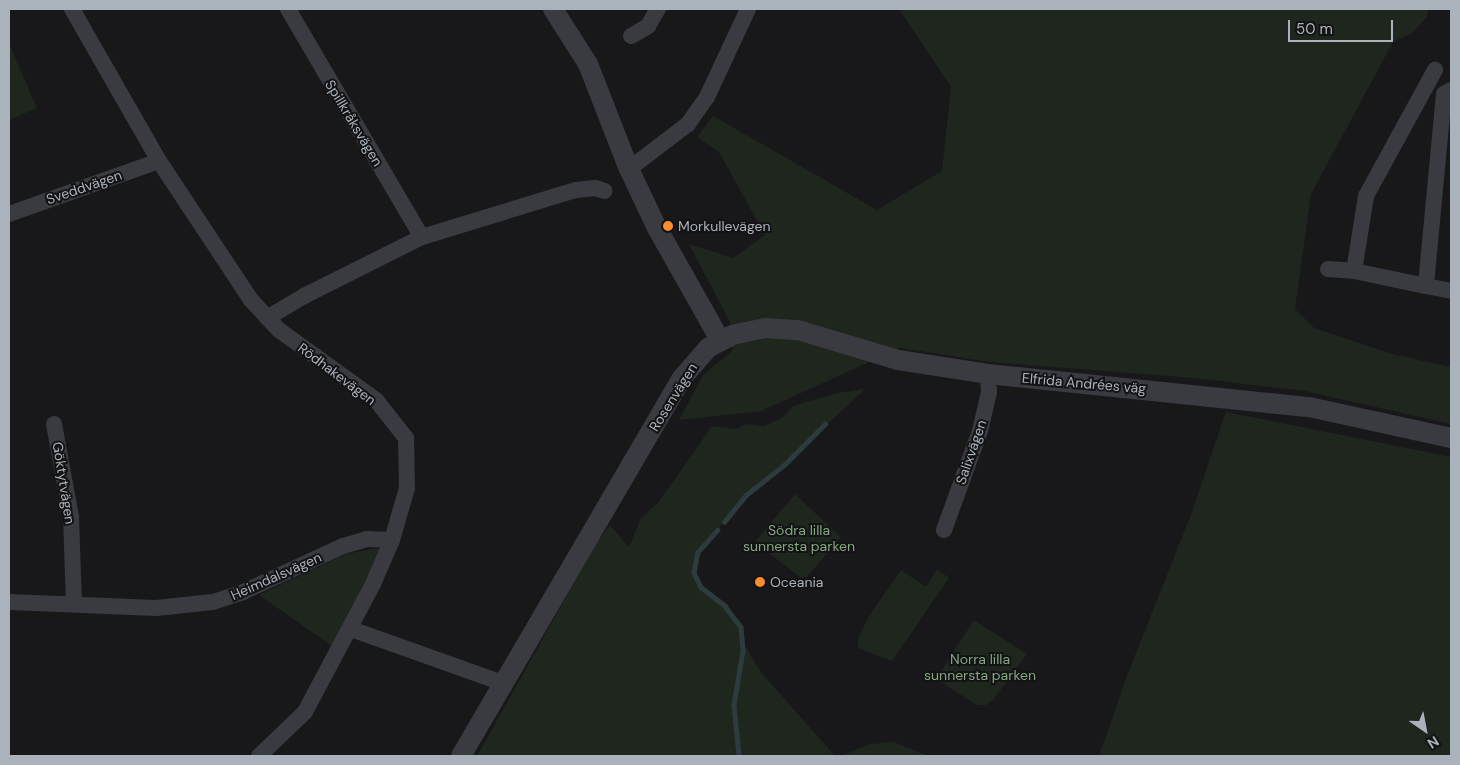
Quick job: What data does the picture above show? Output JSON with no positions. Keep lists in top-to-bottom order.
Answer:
{
  "streets": {
    "street": [
      "Spillkråksvägen",
      "Sveddvägen",
      "Rödhakevägen",
      "Elfrida Andrées väg",
      "Rosenvägen",
      "Salixvägen",
      "Göktytvägen",
      "Heimdalsvägen"
    ]
  },
  "crossings": [
    ["Sveddvägen", "Rödhakevägen"],
    ["Rödhakevägen", "Heimdalsvägen"],
    ["Elfrida Andrées väg", "Rosenvägen"],
    ["Elfrida Andrées väg", "Salixvägen"],
    ["Göktytvägen", "Heimdalsvägen"]
  ],
  "parks": ["Södra lilla sunnersta parken", "Norra lilla sunnersta parken"],
  "places": ["Morkullevägen", "Oceania"],
  "scale_bar": "50 m",
  "north": "bottom right"
}
